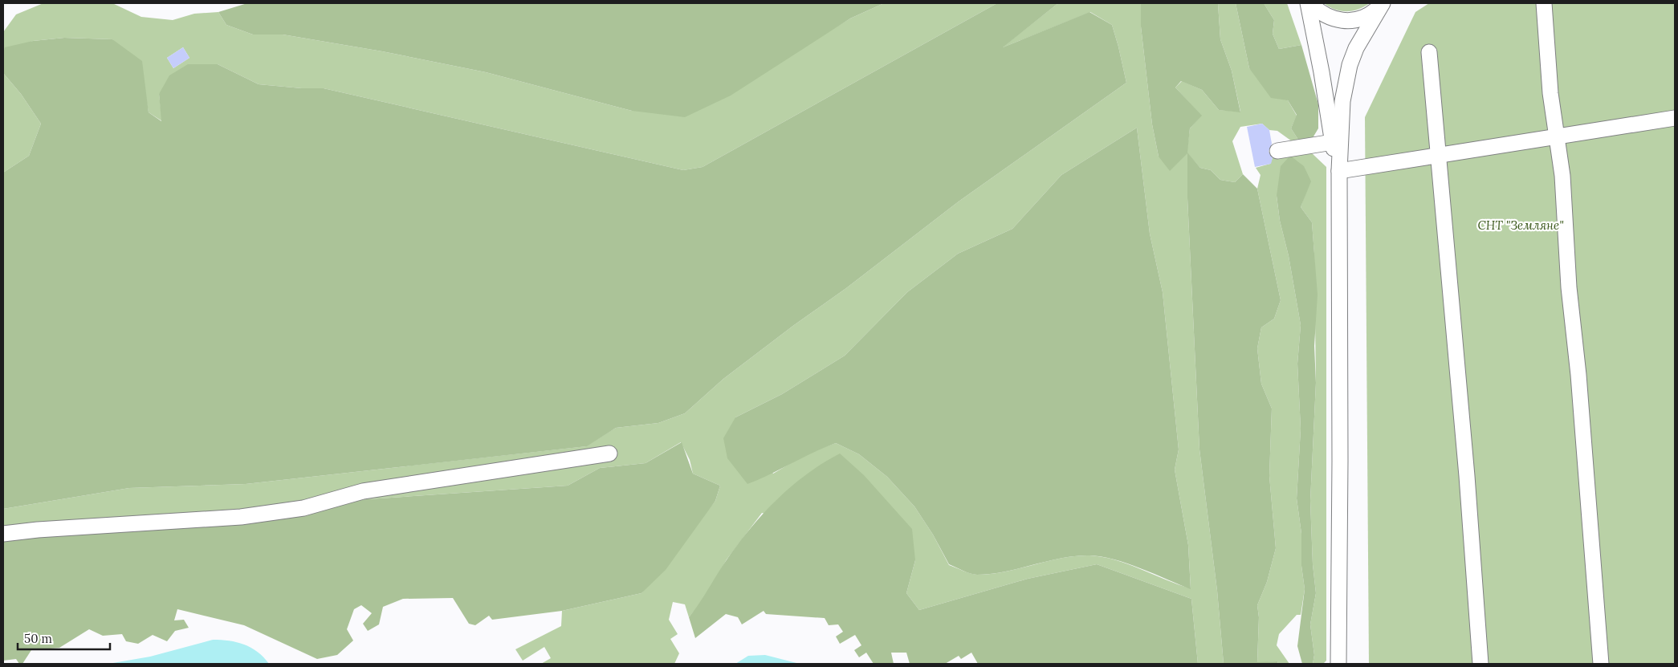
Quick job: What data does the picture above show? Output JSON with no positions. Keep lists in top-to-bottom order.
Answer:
{
  "parks": ["СНТ \"Земляне\""],
  "scale_bar": "50 m"
}
